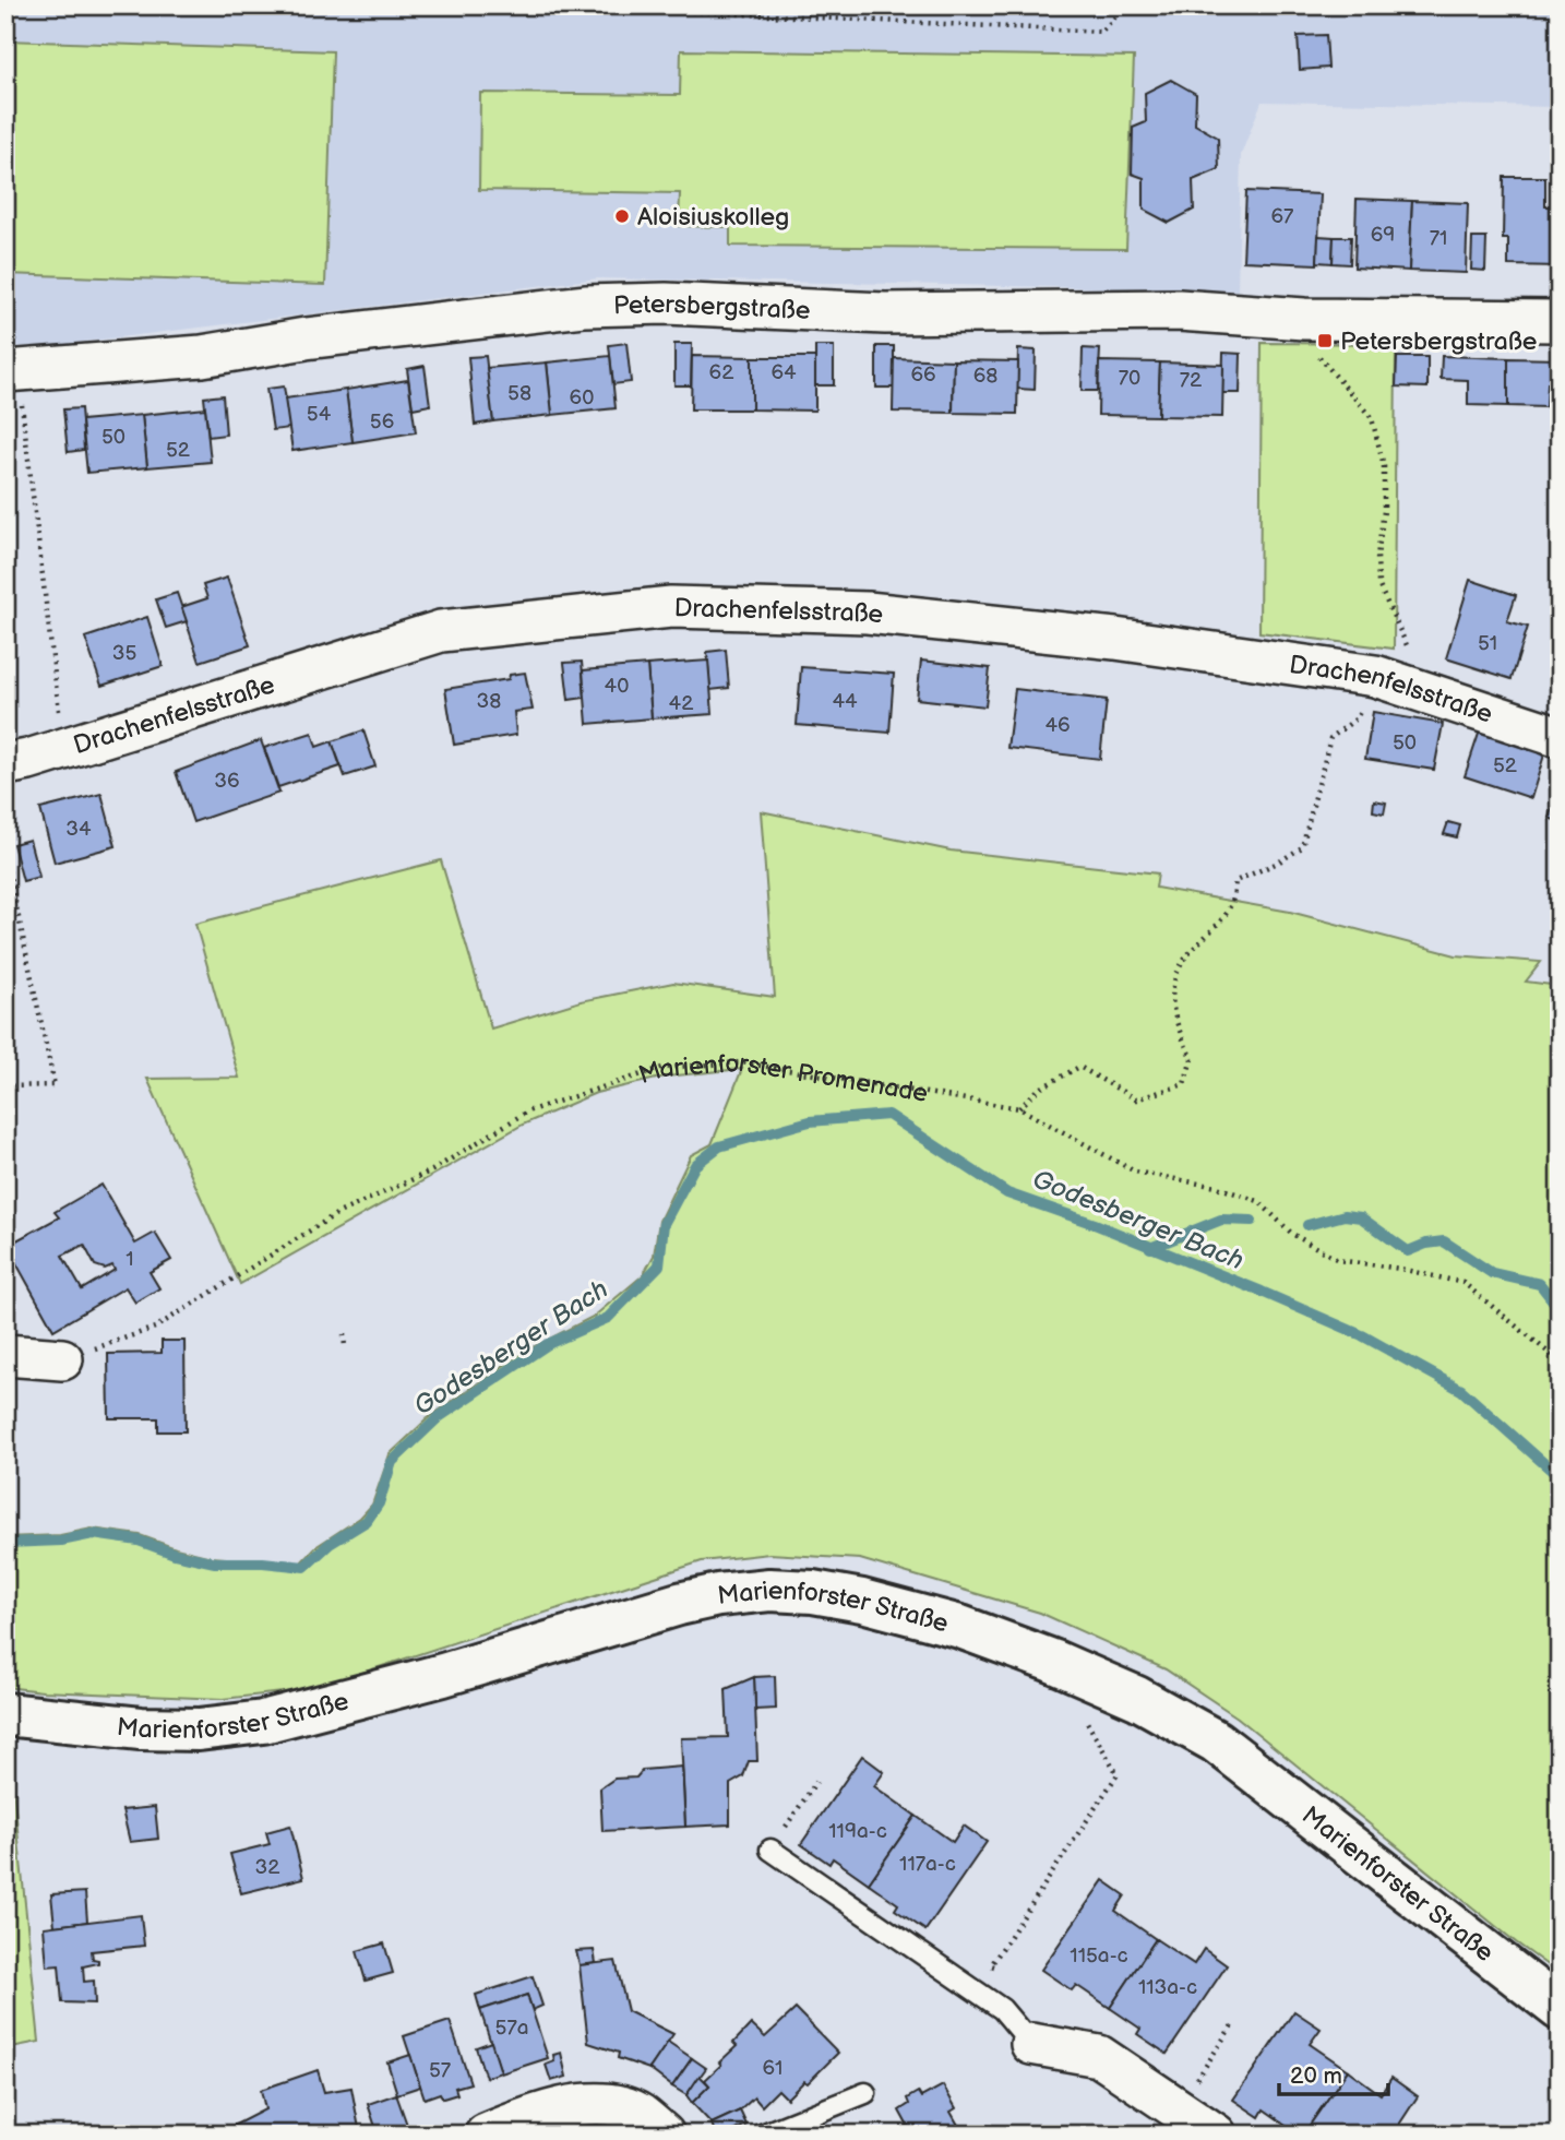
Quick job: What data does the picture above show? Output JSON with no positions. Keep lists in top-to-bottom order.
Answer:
{
  "streets": {
    "main road": ["Marienforster Straße"],
    "street": ["Petersbergstraße", "Drachenfelsstraße"],
    "path": ["Marienforster Promenade"]
  },
  "water": ["Godesberger Bach"],
  "places": {
    "other": ["Aloisiuskolleg"],
    "transit": ["Petersbergstraße"]
  },
  "house_numbers": [
    "67",
    "69",
    "71",
    "62",
    "64",
    "66",
    "68",
    "70",
    "72",
    "58",
    "60",
    "54",
    "56",
    "50",
    "52",
    "51",
    "35",
    "40",
    "38",
    "44",
    "42",
    "46",
    "50",
    "52",
    "36",
    "34",
    "1",
    "119a-c",
    "117a-c",
    "32",
    "115a-c",
    "113a-c",
    "57a",
    "61",
    "57"
  ],
  "scale_bar": "20 m"
}
